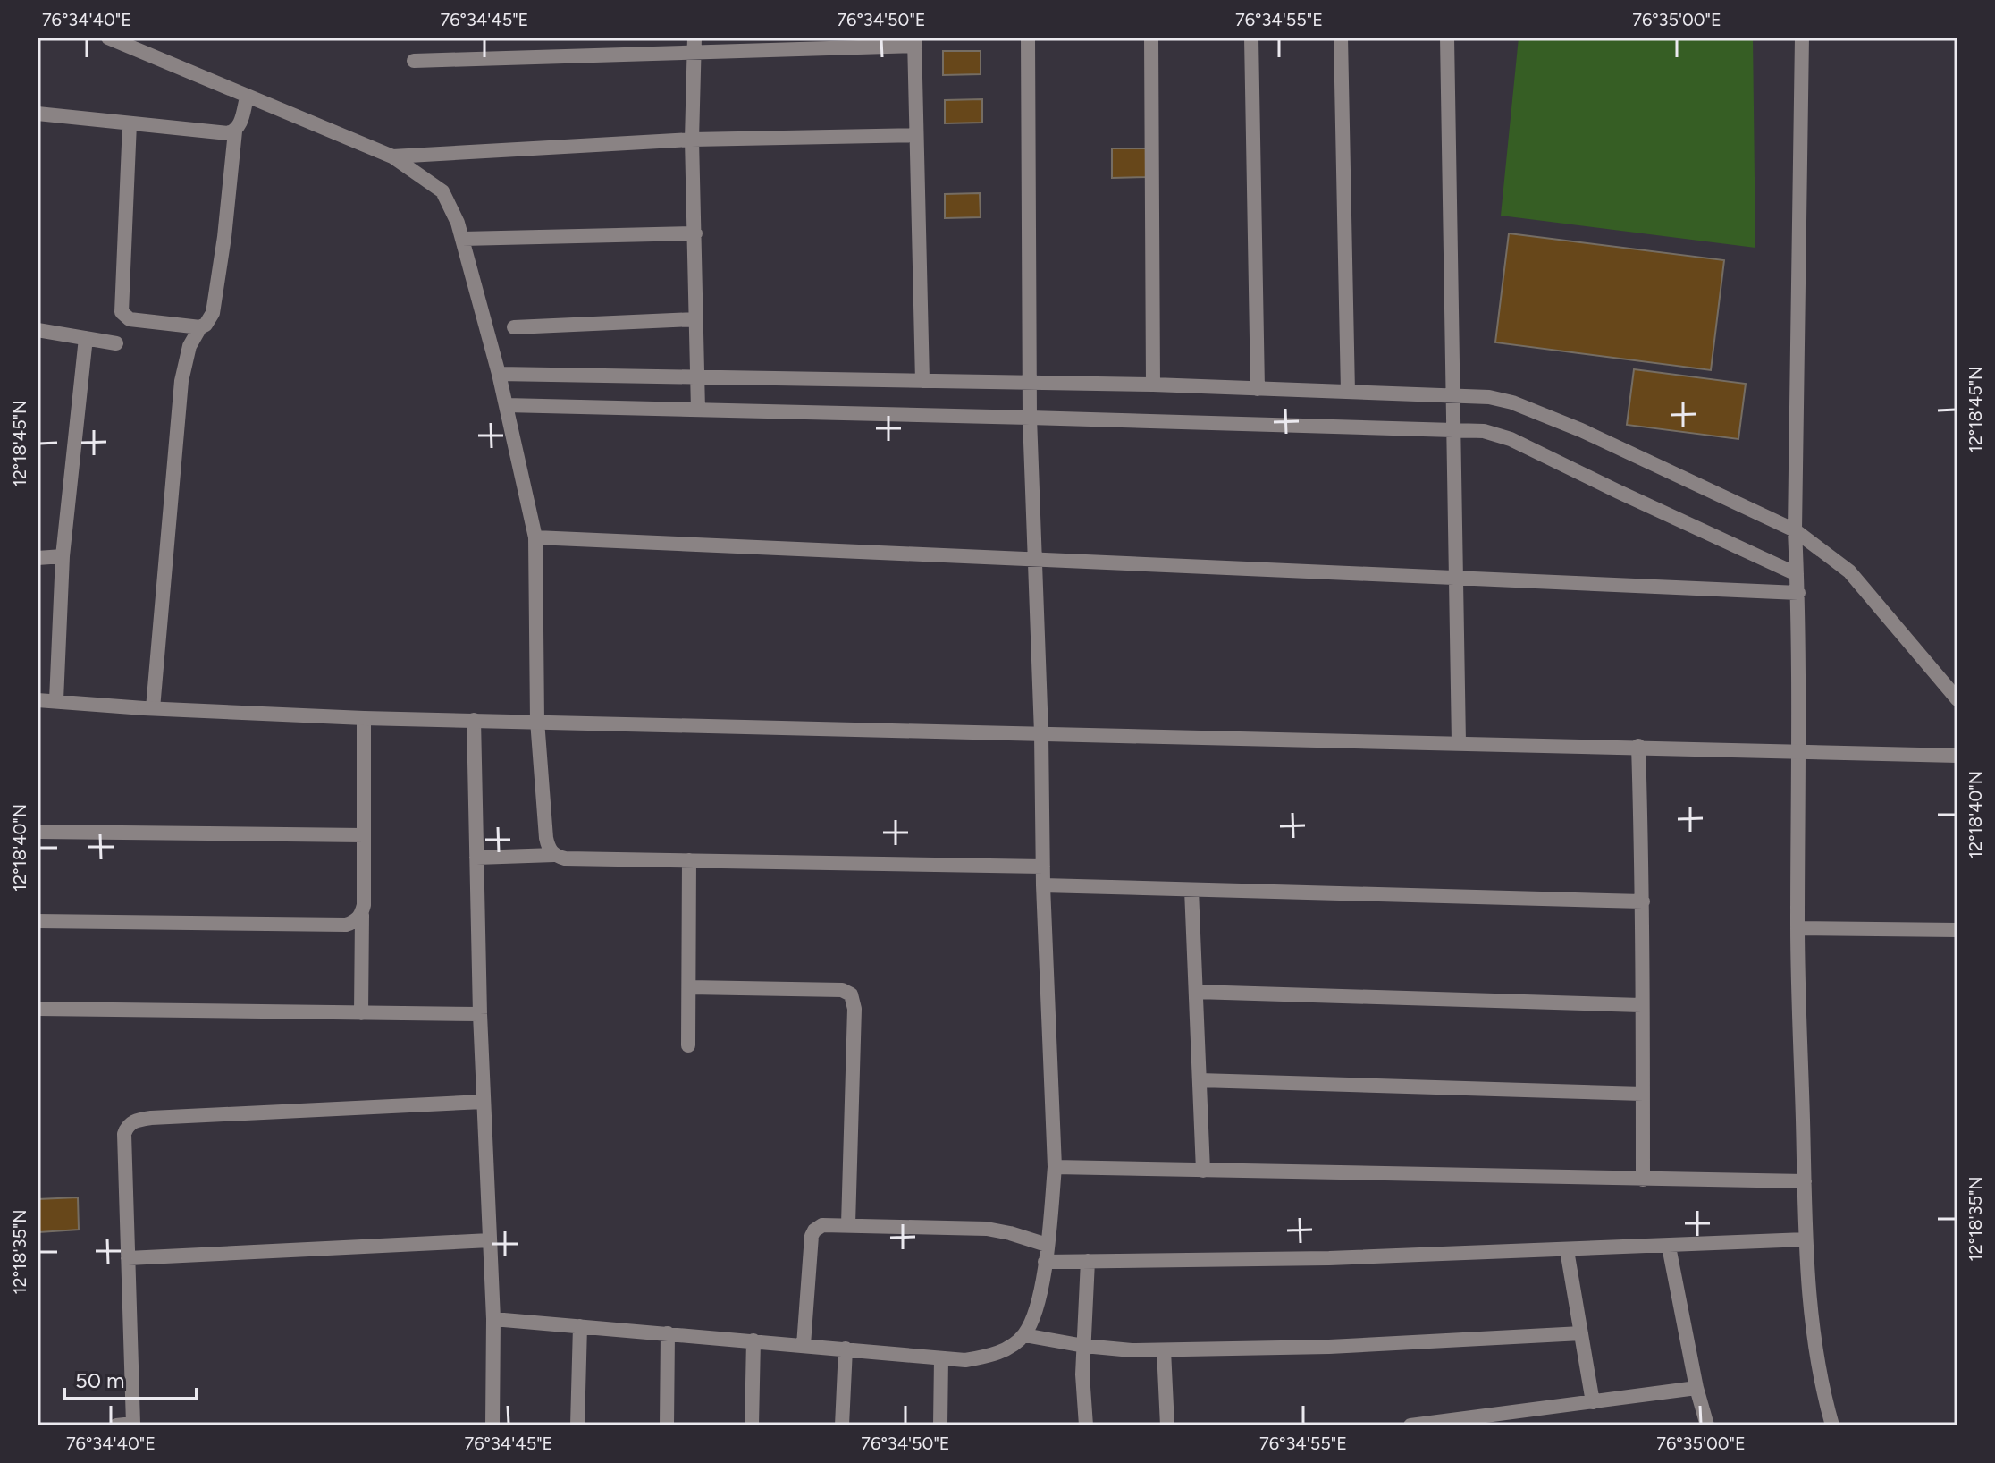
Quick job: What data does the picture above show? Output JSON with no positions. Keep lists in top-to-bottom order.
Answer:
{
  "scale_bar": "50 m",
  "coordinates": [
    "76°34'40\"E",
    "76°34'45\"E",
    "76°34'50\"E",
    "76°34'55\"E",
    "76°35'00\"E",
    "12°18'45\"N",
    "12°18'40\"N",
    "12°18'35\"N"
  ]
}
